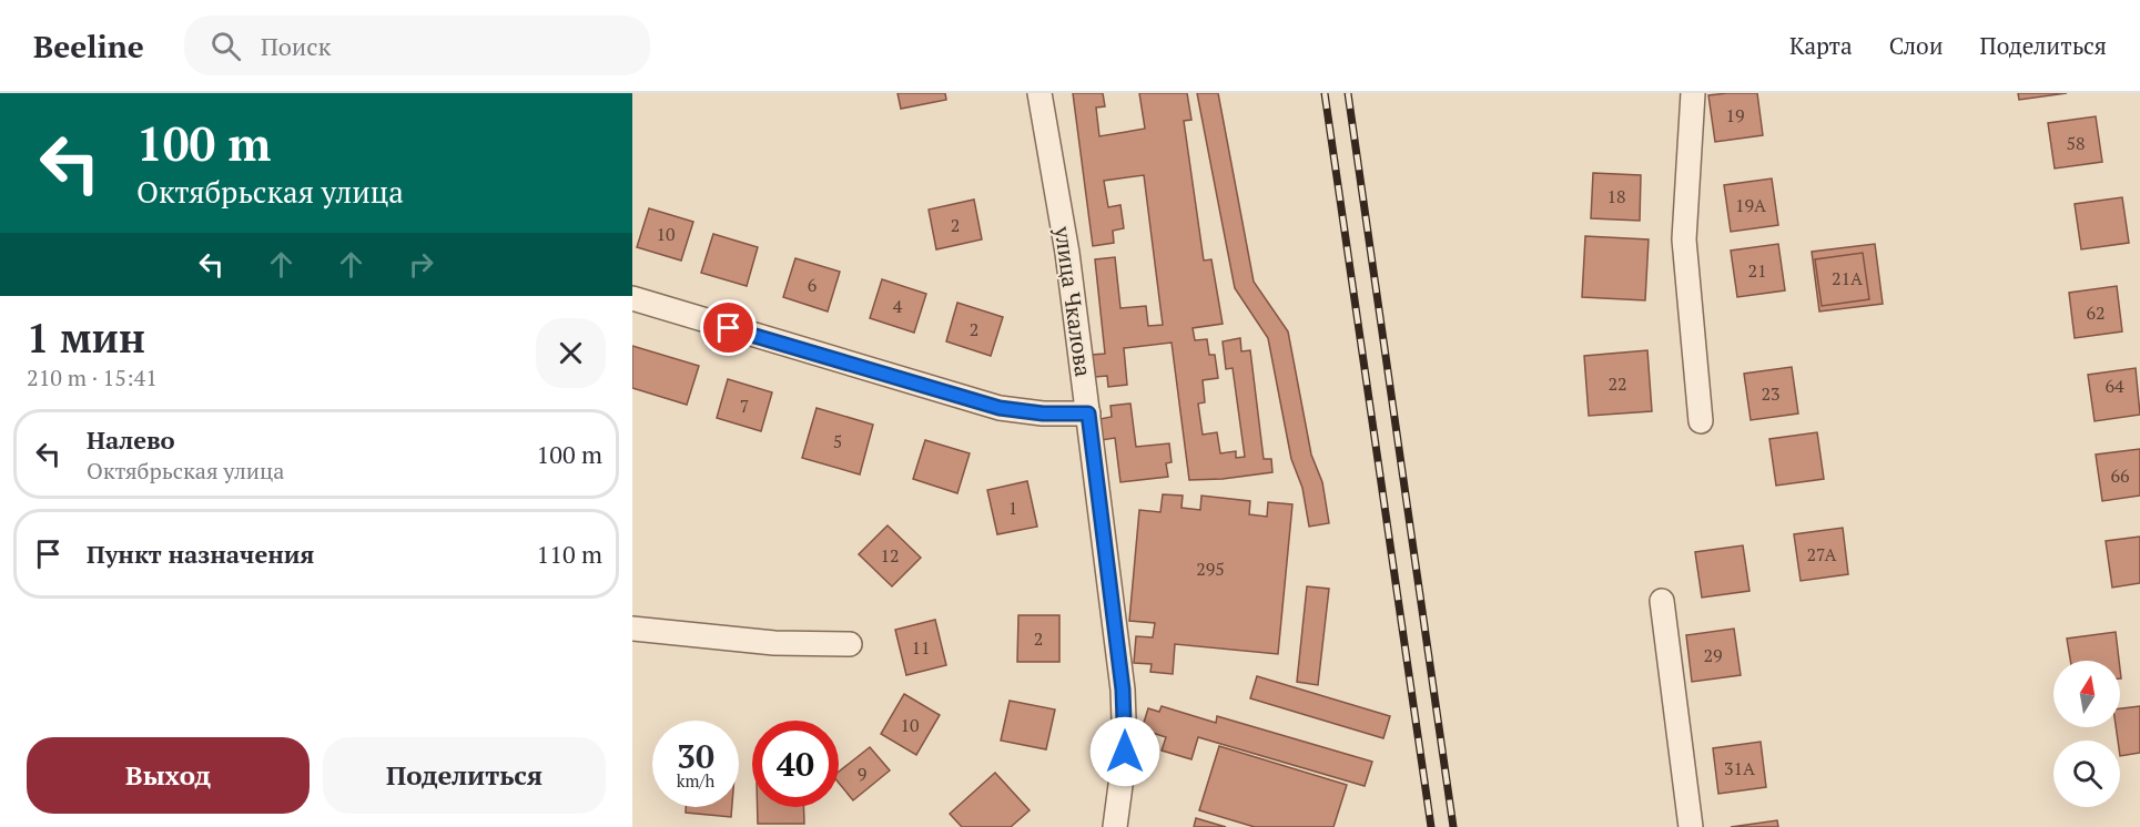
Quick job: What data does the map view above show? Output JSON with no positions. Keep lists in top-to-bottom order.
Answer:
{
  "streets": {
    "street": ["улица Чкалова"]
  },
  "house_numbers": [
    "19",
    "58",
    "18",
    "19А",
    "2",
    "10",
    "21",
    "21А",
    "6",
    "4",
    "62",
    "2",
    "22",
    "64",
    "23",
    "7",
    "5",
    "66",
    "1",
    "27А",
    "12",
    "295",
    "2",
    "11",
    "29",
    "10",
    "31А",
    "9"
  ],
  "north": "top",
  "page": {
    "header": "Beeline",
    "search": "Поиск",
    "nav": ["Карта", "Слои", "Поделиться"],
    "turn": ["100 m", "Октябрьская улица"],
    "heading": ["1 мин", "210 m · 15:41"],
    "list": [
      {
        "name": "Налево",
        "note": "Октябрьская улица",
        "value": "100 m"
      },
      {
        "name": "Пункт назначения",
        "value": "110 m"
      }
    ],
    "speed": "30 km/h",
    "limit": "40",
    "buttons": ["Выход", "Поделиться"]
  }
}
